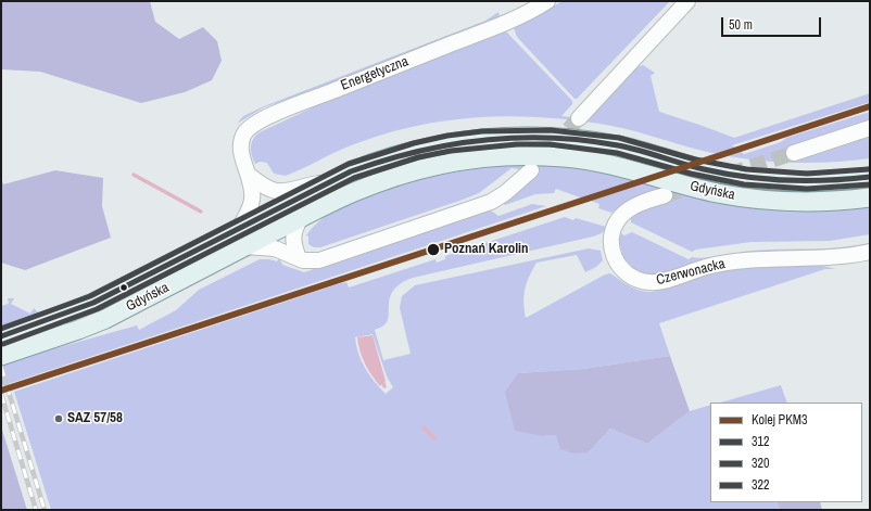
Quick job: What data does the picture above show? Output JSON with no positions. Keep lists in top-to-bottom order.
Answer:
{
  "streets": {
    "main road": ["Gdyńska"],
    "street": ["Energetyczna", "Czerwonacka"]
  },
  "crossings": [
    ["Energetyczna", "Gdyńska"]
  ],
  "places": ["Poznań Karolin", "SAZ 57/58"],
  "lines": [
    "rail line PKM3",
    "transit line 322",
    "transit line 312",
    "transit line 320"
  ],
  "legend": [
    "Kolej PKM3",
    "312",
    "320",
    "322"
  ],
  "scale_bar": "50 m"
}
